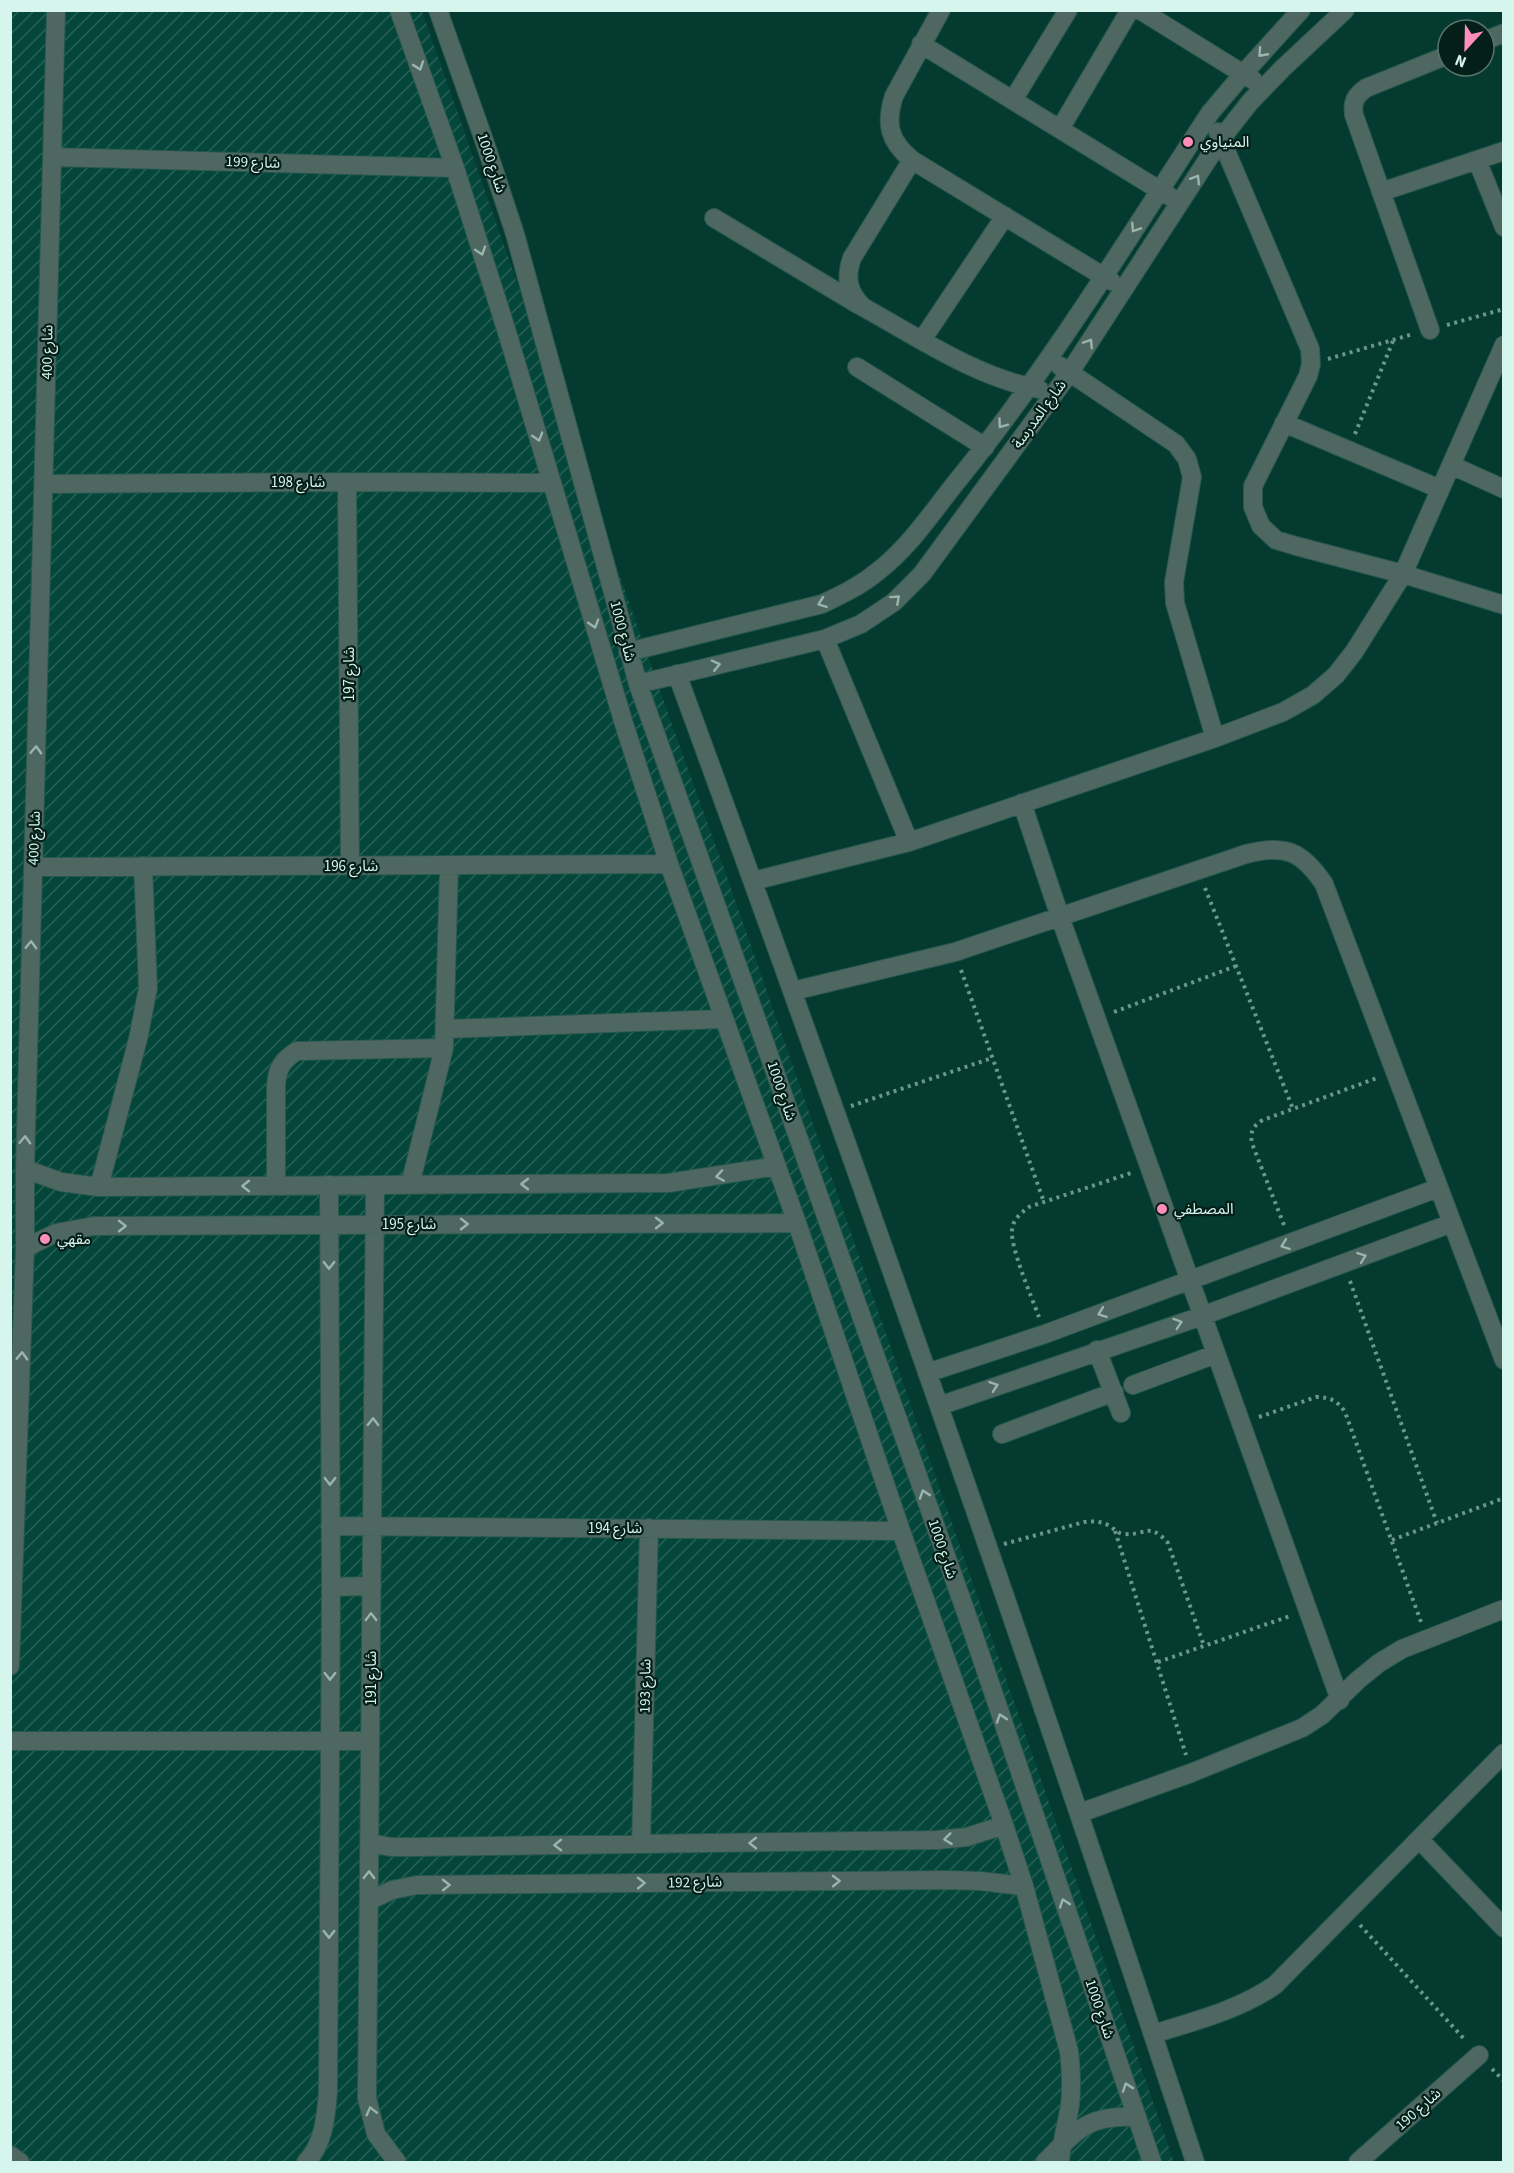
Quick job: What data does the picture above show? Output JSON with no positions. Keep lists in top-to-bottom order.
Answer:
{
  "streets": {
    "street": [
      "شارع 199",
      "شارع 1000",
      "شارع 400",
      "شارع المدرسة",
      "شارع 198",
      "شارع 197",
      "شارع 196",
      "شارع 195",
      "شارع 194",
      "شارع 191",
      "شارع 193",
      "شارع 192",
      "شارع 190"
    ]
  },
  "crossings": [
    ["شارع 199", "شارع 1000"],
    ["شارع 199", "شارع 400"],
    ["شارع 1000", "شارع المدرسة"],
    ["شارع 1000", "شارع 198"],
    ["شارع 1000", "شارع 196"],
    ["شارع 1000", "شارع 195"],
    ["شارع 1000", "شارع 194"],
    ["شارع 1000", "شارع 192"],
    ["شارع 400", "شارع 198"],
    ["شارع 400", "شارع 196"],
    ["شارع 400", "شارع 195"],
    ["شارع 198", "شارع 197"],
    ["شارع 197", "شارع 196"],
    ["شارع 195", "شارع 191"],
    ["شارع 194", "شارع 191"],
    ["شارع 194", "شارع 193"],
    ["شارع 191", "شارع 192"]
  ],
  "places": ["المنياوي", "المصطفي", "مقهي"],
  "north": "bottom"
}
